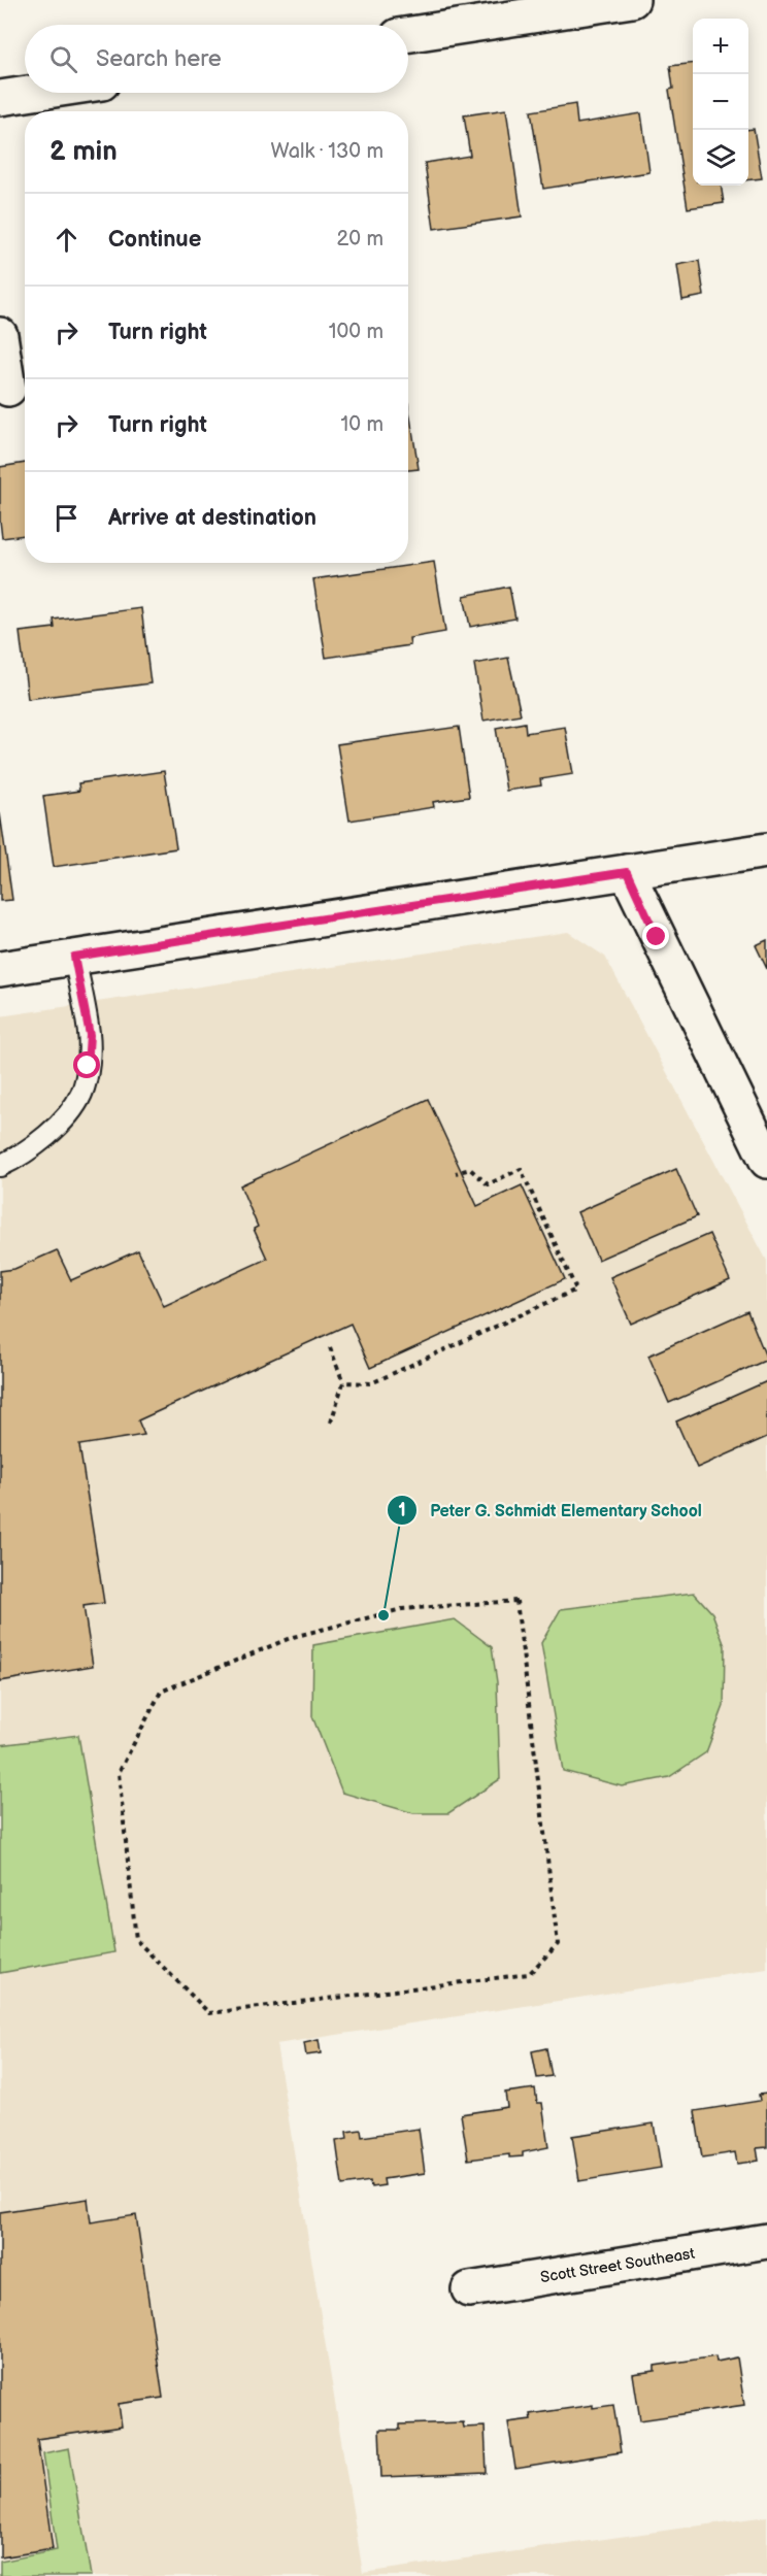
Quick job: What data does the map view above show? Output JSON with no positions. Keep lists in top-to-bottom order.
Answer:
{
  "streets": {
    "street": ["Scott Street Southeast"]
  },
  "places": ["Peter G. Schmidt Elementary School"],
  "page": {
    "map_buttons": ["+", "−"],
    "search": "Search here",
    "heading": ["2 min", "Walk · 130 m"],
    "list": [
      ["Continue", "20 m"],
      ["Turn right", "100 m"],
      ["Turn right", "10 m"],
      "Arrive at destination"
    ]
  }
}
